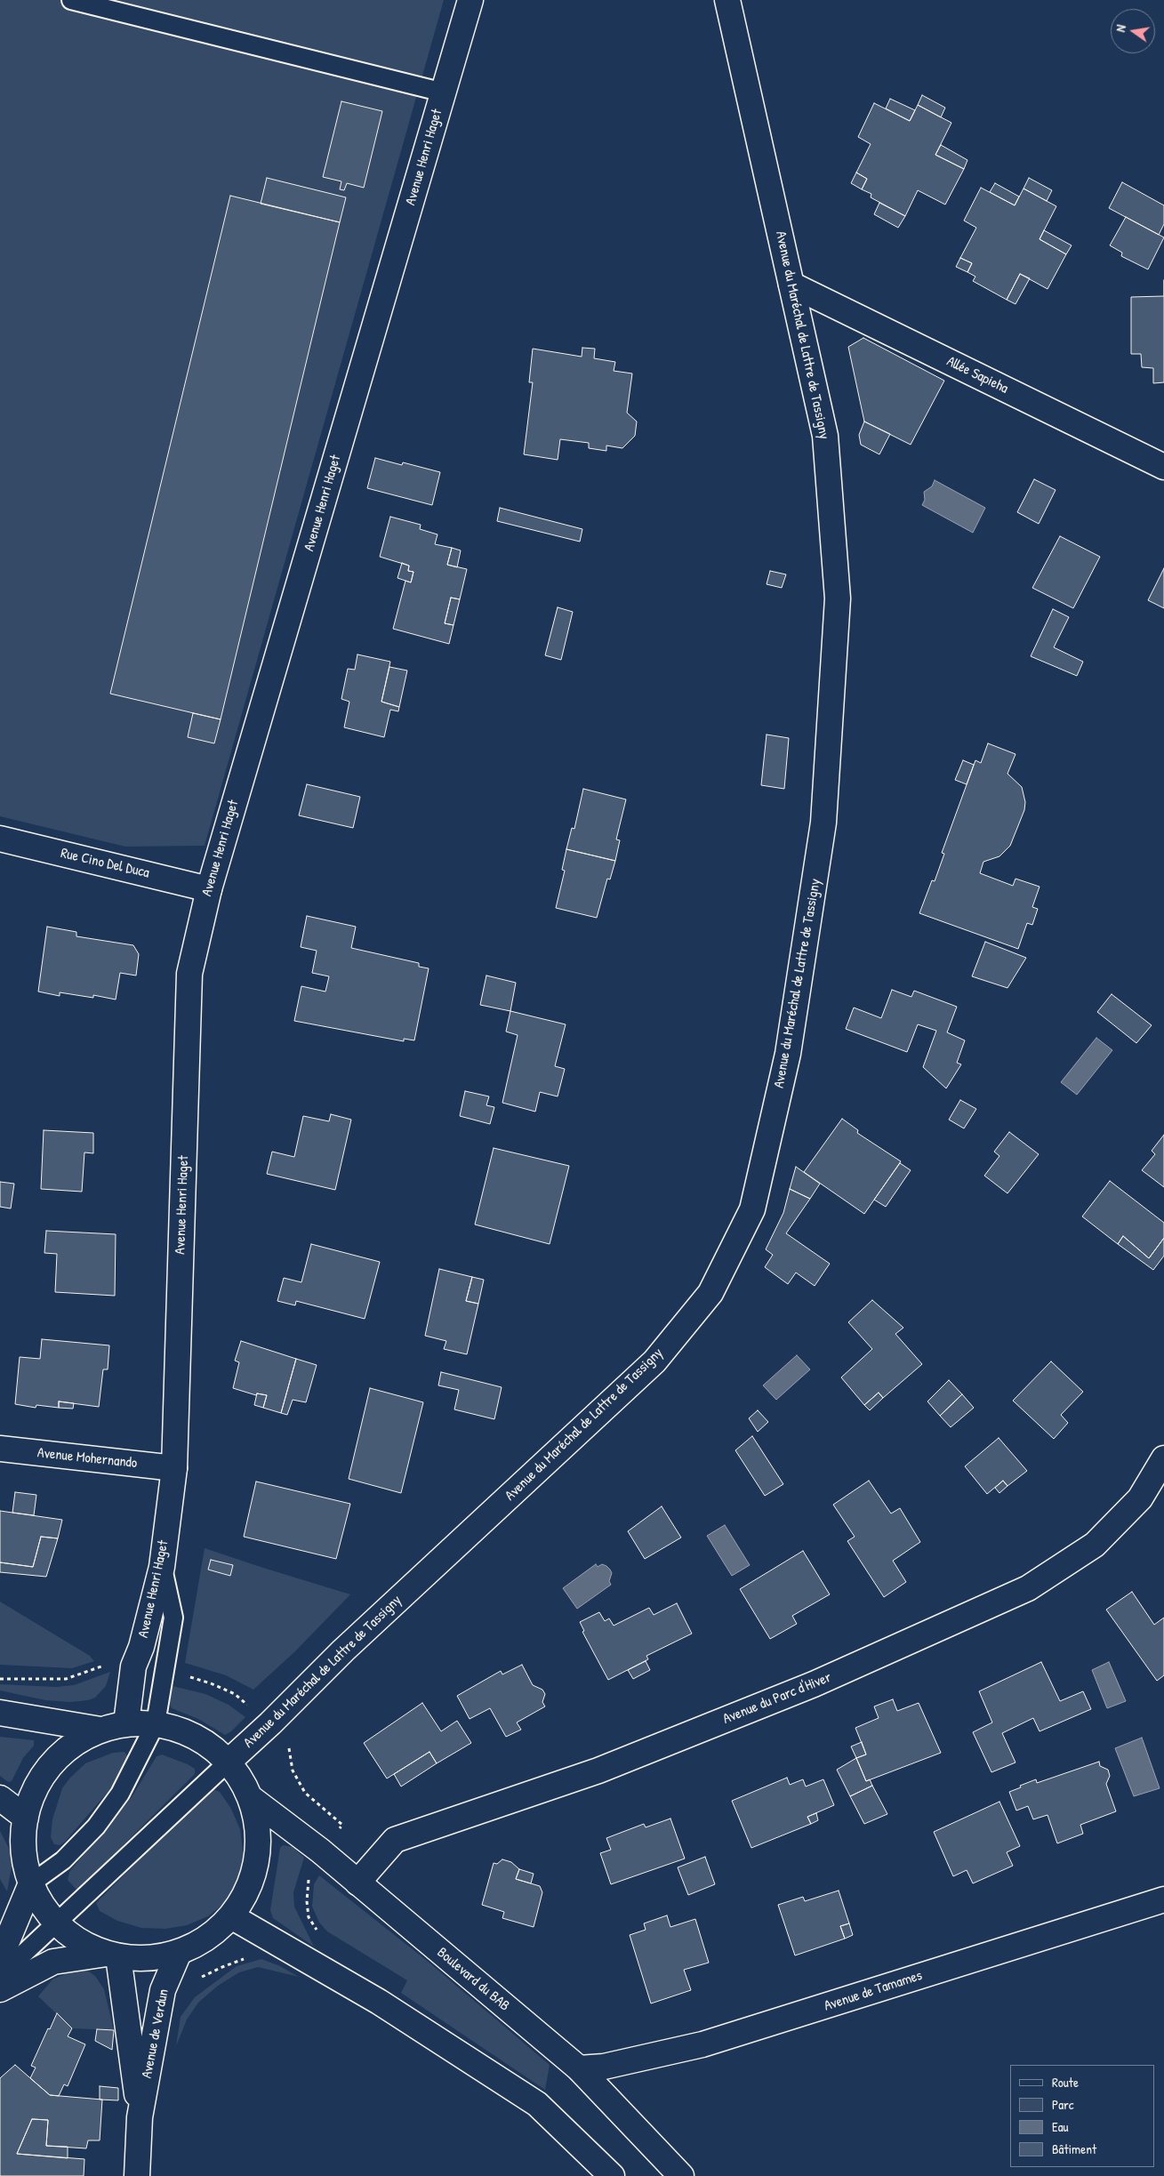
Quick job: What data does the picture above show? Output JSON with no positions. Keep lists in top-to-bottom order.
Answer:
{
  "streets": {
    "main road": [
      "Avenue Henri Haget",
      "Avenue du Maréchal de Lattre de Tassigny",
      "Allée Sapieha",
      "Rue Cino Del Duca",
      "Avenue Mohernando",
      "Avenue du Parc d'Hiver",
      "Boulevard du BAB",
      "Avenue de Tamames",
      "Avenue de Verdun"
    ]
  },
  "crossings": [
    ["Avenue Henri Haget", "Rue Cino Del Duca"],
    ["Avenue Henri Haget", "Avenue Mohernando"],
    ["Avenue du Maréchal de Lattre de Tassigny", "Allée Sapieha"],
    ["Avenue du Parc d'Hiver", "Boulevard du BAB"],
    ["Boulevard du BAB", "Avenue de Tamames"]
  ],
  "legend": [
    "Route",
    "Parc",
    "Eau",
    "Bâtiment"
  ],
  "north": "left"
}
